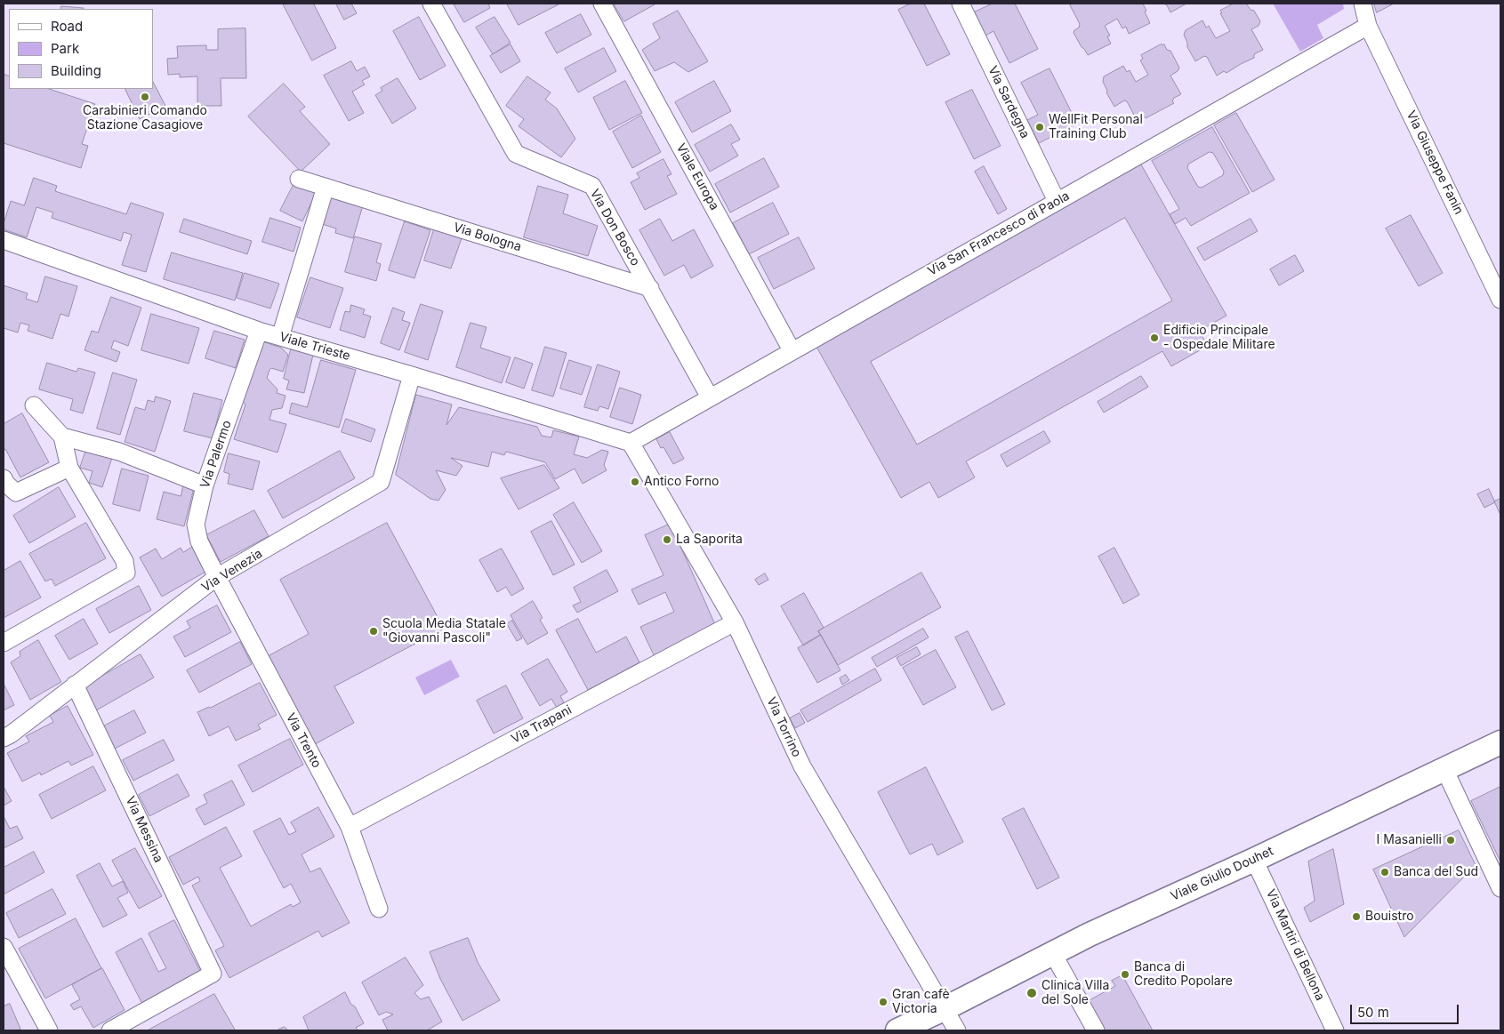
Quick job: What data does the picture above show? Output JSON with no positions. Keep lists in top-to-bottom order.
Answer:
{
  "streets": {
    "main road": ["Viale Giulio Douhet"],
    "street": [
      "Via Sardegna",
      "Via Giuseppe Fanin",
      "Viale Europa",
      "Via Don Bosco",
      "Via San Francesco di Paola",
      "Via Bologna",
      "Viale Trieste",
      "Via Palermo",
      "Via Venezia",
      "Via Trapani",
      "Via Torrino",
      "Via Trento",
      "Via Messina",
      "Via Martiri di Bellona"
    ]
  },
  "crossings": [
    ["Via Sardegna", "Via San Francesco di Paola"],
    ["Via Giuseppe Fanin", "Via San Francesco di Paola"],
    ["Viale Europa", "Via San Francesco di Paola"],
    ["Via Don Bosco", "Via San Francesco di Paola"],
    ["Via Don Bosco", "Via Bologna"],
    ["Via San Francesco di Paola", "Viale Trieste"],
    ["Via San Francesco di Paola", "Via Torrino"],
    ["Viale Trieste", "Via Palermo"],
    ["Viale Trieste", "Via Venezia"],
    ["Viale Trieste", "Via Torrino"],
    ["Via Palermo", "Via Venezia"],
    ["Via Palermo", "Via Trento"],
    ["Via Venezia", "Via Trento"],
    ["Via Venezia", "Via Messina"],
    ["Via Trapani", "Via Torrino"],
    ["Via Trapani", "Via Trento"],
    ["Via Torrino", "Viale Giulio Douhet"],
    ["Viale Giulio Douhet", "Via Martiri di Bellona"]
  ],
  "places": [
    "Carabinieri Comando Stazione Casagiove",
    "WellFit Personal Training Club",
    "Edificio Principale - Ospedale Militare",
    "Antico Forno",
    "La Saporita",
    "Scuola Media Statale \"Giovanni Pascoli\"",
    "I Masanielli",
    "Banca del Sud",
    "Bouistro",
    "Banca di Credito Popolare",
    "Clinica Villa del Sole",
    "Gran cafè Victoria"
  ],
  "legend": ["Road", "Park", "Building"],
  "scale_bar": "50 m"
}
